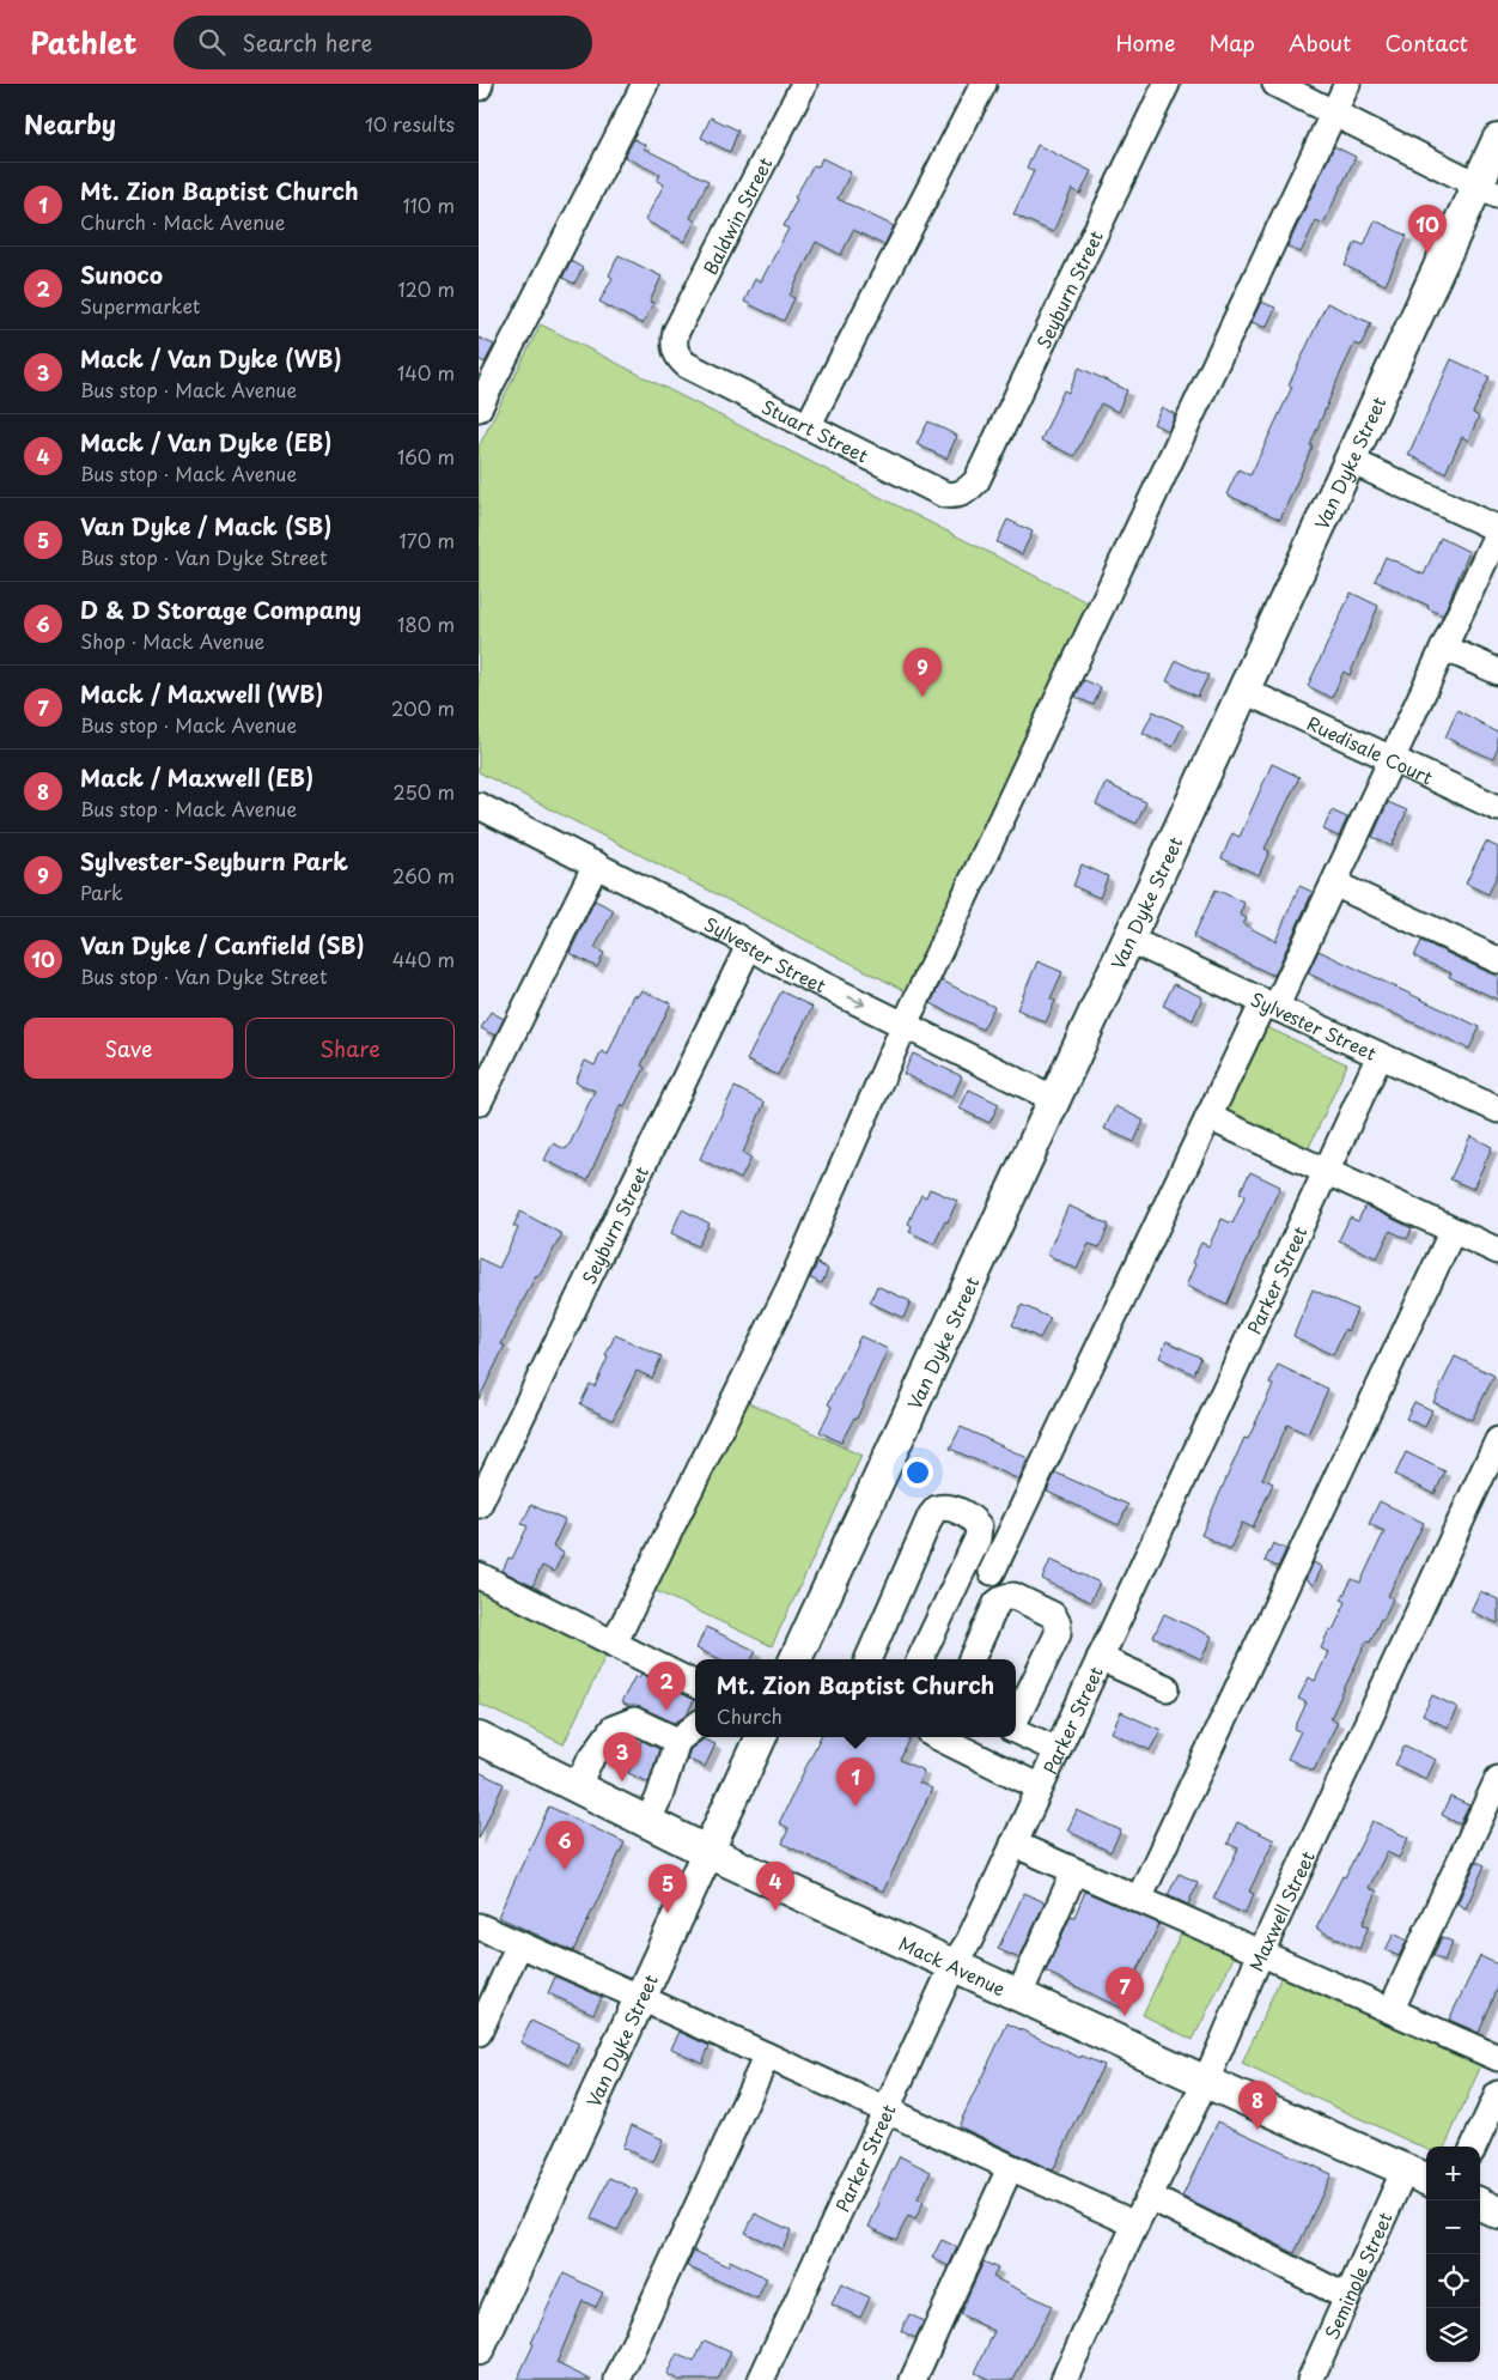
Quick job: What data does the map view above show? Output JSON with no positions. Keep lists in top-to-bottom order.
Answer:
{
  "streets": {
    "main road": ["Van Dyke Street", "Mack Avenue"],
    "street": [
      "Baldwin Street",
      "Seyburn Street",
      "Stuart Street",
      "Ruedisale Court",
      "Sylvester Street",
      "Parker Street",
      "Maxwell Street",
      "Seminole Street"
    ]
  },
  "crossings": [
    ["Baldwin Street", "Stuart Street"],
    ["Seyburn Street", "Stuart Street"],
    ["Seyburn Street", "Sylvester Street"],
    ["Van Dyke Street", "Ruedisale Court"],
    ["Van Dyke Street", "Sylvester Street"],
    ["Van Dyke Street", "Mack Avenue"],
    ["Sylvester Street", "Parker Street"],
    ["Parker Street", "Mack Avenue"],
    ["Maxwell Street", "Mack Avenue"],
    ["Mack Avenue", "Seminole Street"]
  ],
  "page": {
    "header": "Pathlet",
    "search": "Search here",
    "nav": [
      "Home",
      "Map",
      "About",
      "Contact"
    ],
    "heading": ["Nearby", "10 results"],
    "list": [
      {
        "mark": "1",
        "name": "Mt. Zion Baptist Church",
        "note": "Church · Mack Avenue",
        "value": "110 m"
      },
      {
        "mark": "2",
        "name": "Sunoco",
        "note": "Supermarket",
        "value": "120 m"
      },
      {
        "mark": "3",
        "name": "Mack / Van Dyke (WB)",
        "note": "Bus stop · Mack Avenue",
        "value": "140 m"
      },
      {
        "mark": "4",
        "name": "Mack / Van Dyke (EB)",
        "note": "Bus stop · Mack Avenue",
        "value": "160 m"
      },
      {
        "mark": "5",
        "name": "Van Dyke / Mack (SB)",
        "note": "Bus stop · Van Dyke Street",
        "value": "170 m"
      },
      {
        "mark": "6",
        "name": "D & D Storage Company",
        "note": "Shop · Mack Avenue",
        "value": "180 m"
      },
      {
        "mark": "7",
        "name": "Mack / Maxwell (WB)",
        "note": "Bus stop · Mack Avenue",
        "value": "200 m"
      },
      {
        "mark": "8",
        "name": "Mack / Maxwell (EB)",
        "note": "Bus stop · Mack Avenue",
        "value": "250 m"
      },
      {
        "mark": "9",
        "name": "Sylvester-Seyburn Park",
        "note": "Park",
        "value": "260 m"
      },
      {
        "mark": "10",
        "name": "Van Dyke / Canfield (SB)",
        "note": "Bus stop · Van Dyke Street",
        "value": "440 m"
      }
    ],
    "pins": [
      "10",
      "9",
      "2",
      "3",
      "1",
      "6",
      "4",
      "5",
      "7",
      "8"
    ],
    "buttons": ["Save", "Share"],
    "popup": ["Mt. Zion Baptist Church", "Church"],
    "map_buttons": ["+", "−"]
  }
}
